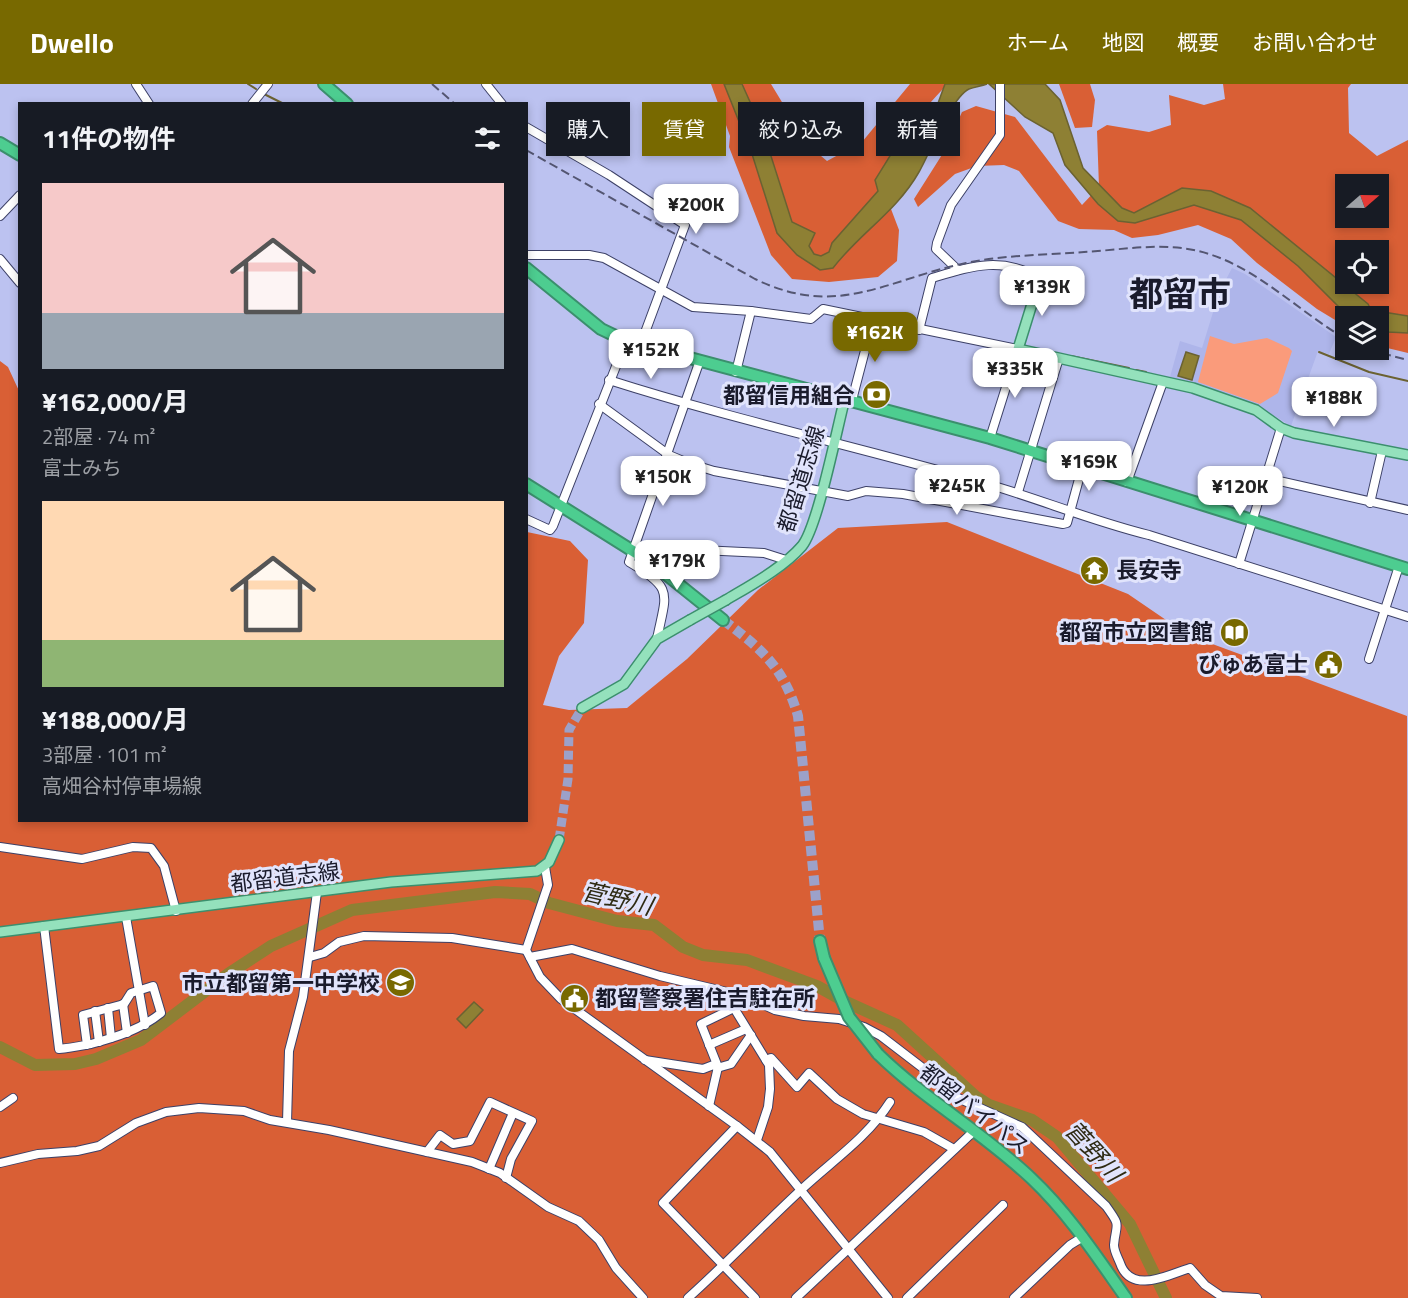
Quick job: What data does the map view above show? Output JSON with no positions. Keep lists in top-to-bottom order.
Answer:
{
  "streets": {
    "highway": ["都留バイパス"],
    "main road": ["都留道志線"]
  },
  "districts": ["都留市"],
  "water": ["菅野川"],
  "places": {
    "bank": ["都留信用組合"],
    "temple": ["長安寺"],
    "library": ["都留市立図書館"],
    "public building": ["ぴゅあ富士", "都留警察署住吉駐在所"],
    "school or university": ["市立都留第一中学校"]
  },
  "north": "right",
  "page": {
    "header": "Dwello",
    "nav": [
      "ホーム",
      "地図",
      "概要",
      "お問い合わせ"
    ],
    "chip": [
      "購入",
      "賃貸",
      "絞り込み",
      "新着"
    ],
    "heading": "11件の物件",
    "list": [
      {
        "name": "¥162,000/月",
        "note": "2部屋 · 74 m² · 富士みち"
      },
      {
        "name": "¥188,000/月",
        "note": "3部屋 · 101 m² · 高畑谷村停車場線"
      }
    ],
    "price": [
      "¥200K",
      "¥139K",
      "¥162K",
      "¥152K",
      "¥335K",
      "¥188K",
      "¥169K",
      "¥150K",
      "¥245K",
      "¥120K",
      "¥179K"
    ]
  }
}
